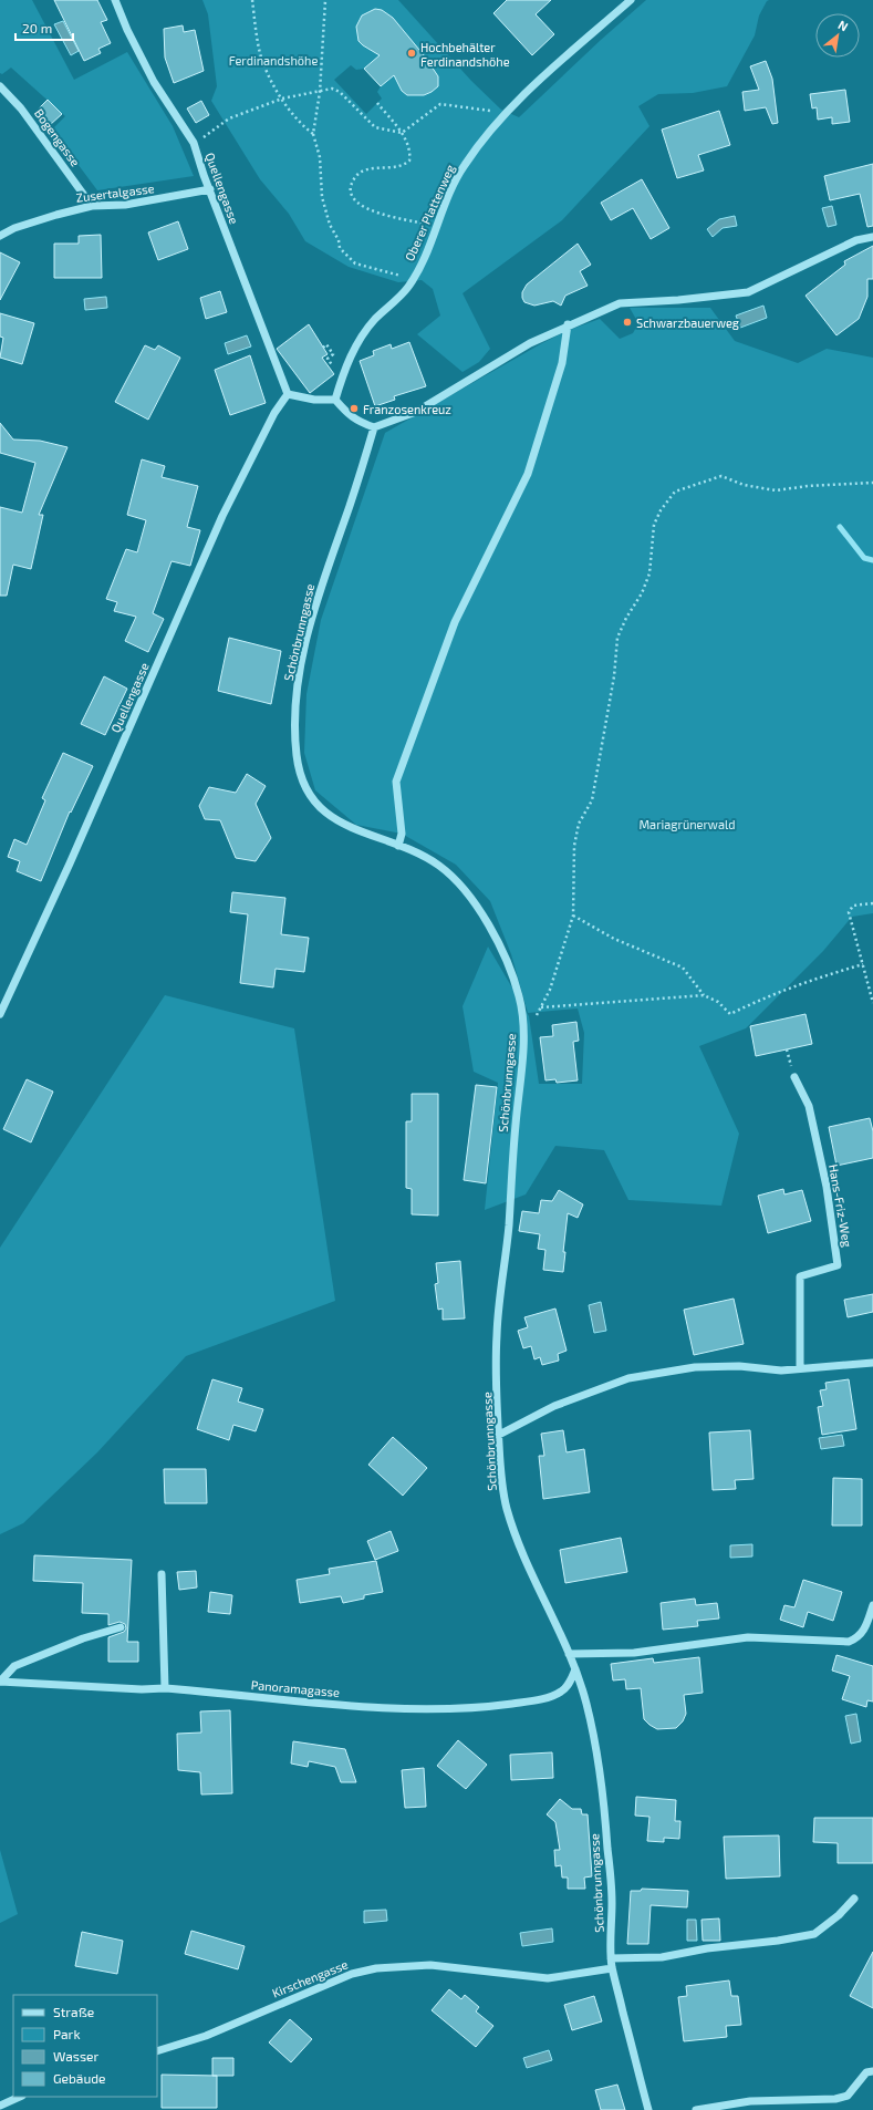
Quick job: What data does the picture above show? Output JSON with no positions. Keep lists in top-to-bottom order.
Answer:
{
  "streets": {
    "street": [
      "Bogengasse",
      "Quellengasse",
      "Zusertalgasse",
      "Oberer Plattenweg",
      "Schönbrunngasse",
      "Hans-Friz-Weg",
      "Panoramagasse",
      "Kirschengasse"
    ]
  },
  "crossings": [
    ["Bogengasse", "Zusertalgasse"],
    ["Quellengasse", "Zusertalgasse"],
    ["Schönbrunngasse", "Panoramagasse"],
    ["Schönbrunngasse", "Kirschengasse"]
  ],
  "parks": ["Ferdinandshöhe", "Mariagrünerwald"],
  "places": ["Hochbehälter Ferdinandshöhe", "Schwarzbauerweg", "Franzosenkreuz"],
  "legend": [
    "Straße",
    "Park",
    "Wasser",
    "Gebäude"
  ],
  "scale_bar": "20 m",
  "north": "top right"
}
